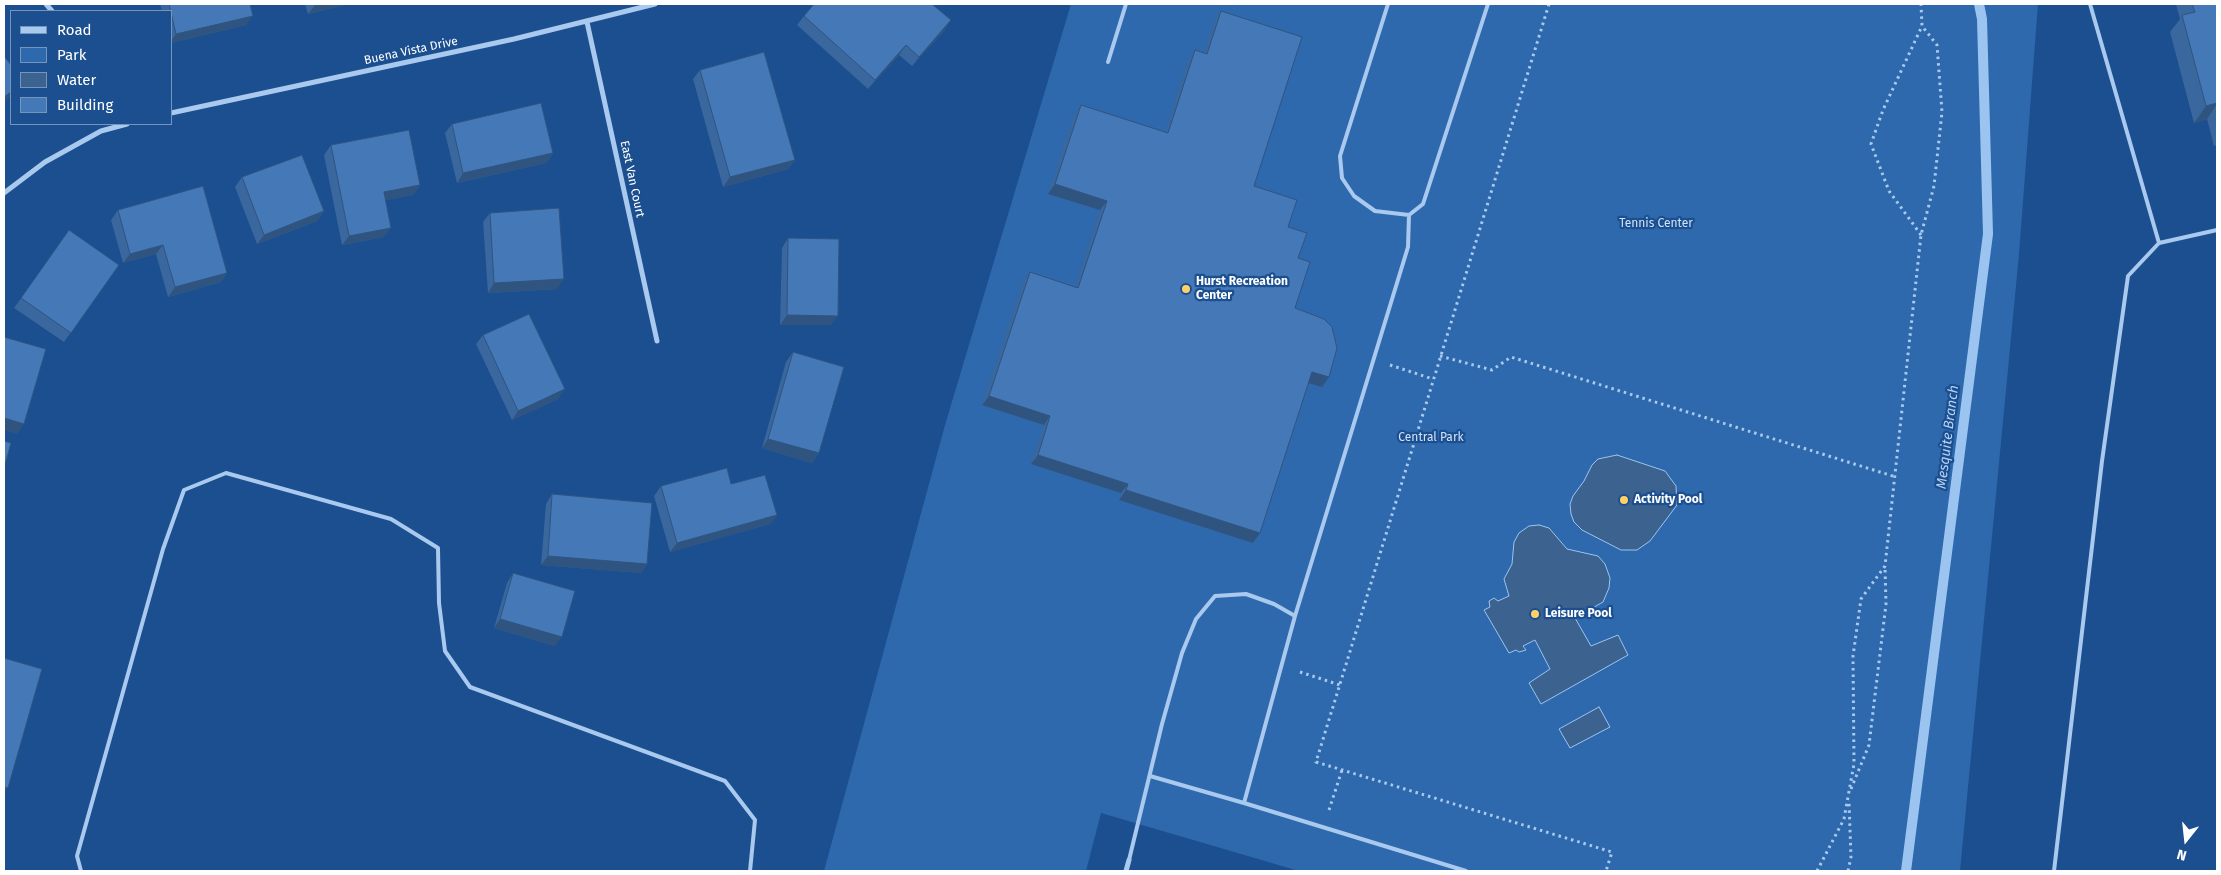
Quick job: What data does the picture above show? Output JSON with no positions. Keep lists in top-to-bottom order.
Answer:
{
  "streets": {
    "street": ["Buena Vista Drive", "East Van Court"]
  },
  "crossings": [
    ["Buena Vista Drive", "East Van Court"]
  ],
  "water": ["Mesquite Branch"],
  "parks": ["Tennis Center", "Central Park"],
  "places": ["Hurst Recreation Center", "Activity Pool", "Leisure Pool"],
  "legend": [
    "Road",
    "Park",
    "Water",
    "Building"
  ],
  "north": "bottom"
}
